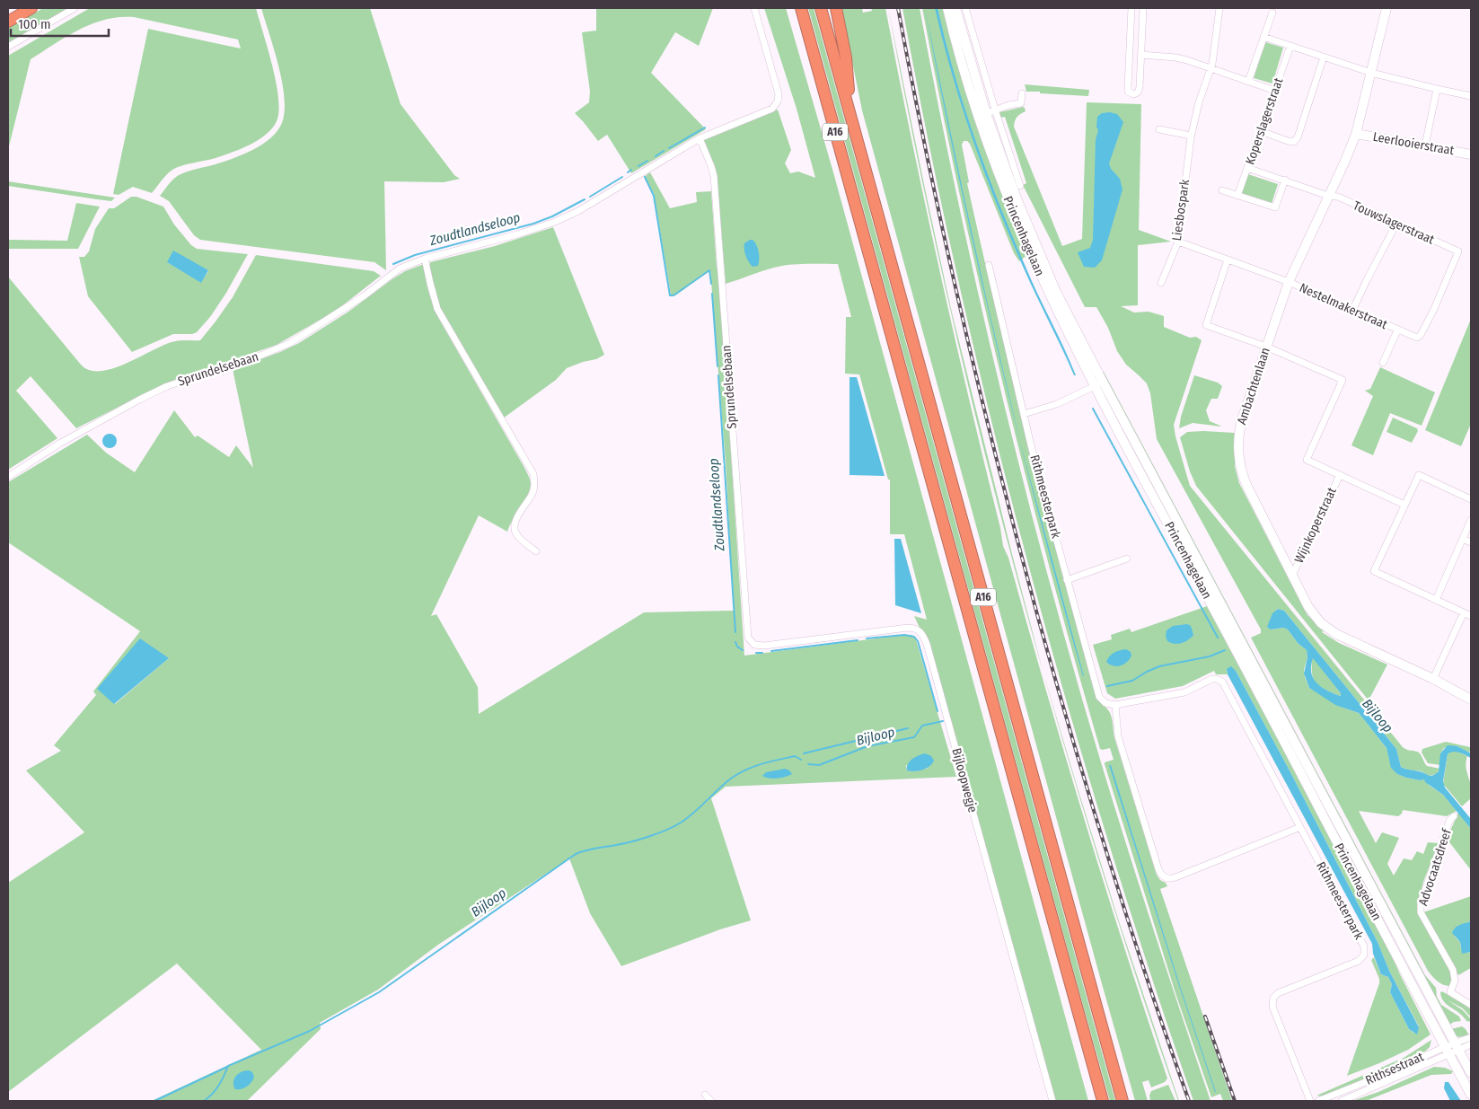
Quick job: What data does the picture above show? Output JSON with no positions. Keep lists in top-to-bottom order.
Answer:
{
  "streets": {
    "highway": ["A16"],
    "main road": ["Leerlooierstraat", "Princenhagelaan", "Ambachtenlaan"],
    "street": [
      "Koperslagerstraat",
      "Liesbospark",
      "Touwslagerstraat",
      "Nestelmakerstraat",
      "Sprundelsebaan",
      "Rithmeesterpark",
      "Wijnkoperstraat",
      "Bijloopwegje",
      "Advocaatsdreef",
      "Rithsestraat"
    ]
  },
  "crossings": [
    ["Koperslagerstraat", "Touwslagerstraat"],
    ["Leerlooierstraat", "Ambachtenlaan"],
    ["Liesbospark", "Nestelmakerstraat"],
    ["Touwslagerstraat", "Nestelmakerstraat"],
    ["Touwslagerstraat", "Ambachtenlaan"],
    ["Princenhagelaan", "Rithsestraat"],
    ["Nestelmakerstraat", "Ambachtenlaan"],
    ["Sprundelsebaan", "Bijloopwegje"],
    ["Ambachtenlaan", "Wijnkoperstraat"]
  ],
  "water": ["Zoudtlandseloop", "Bijloop"],
  "scale_bar": "100 m"
}
